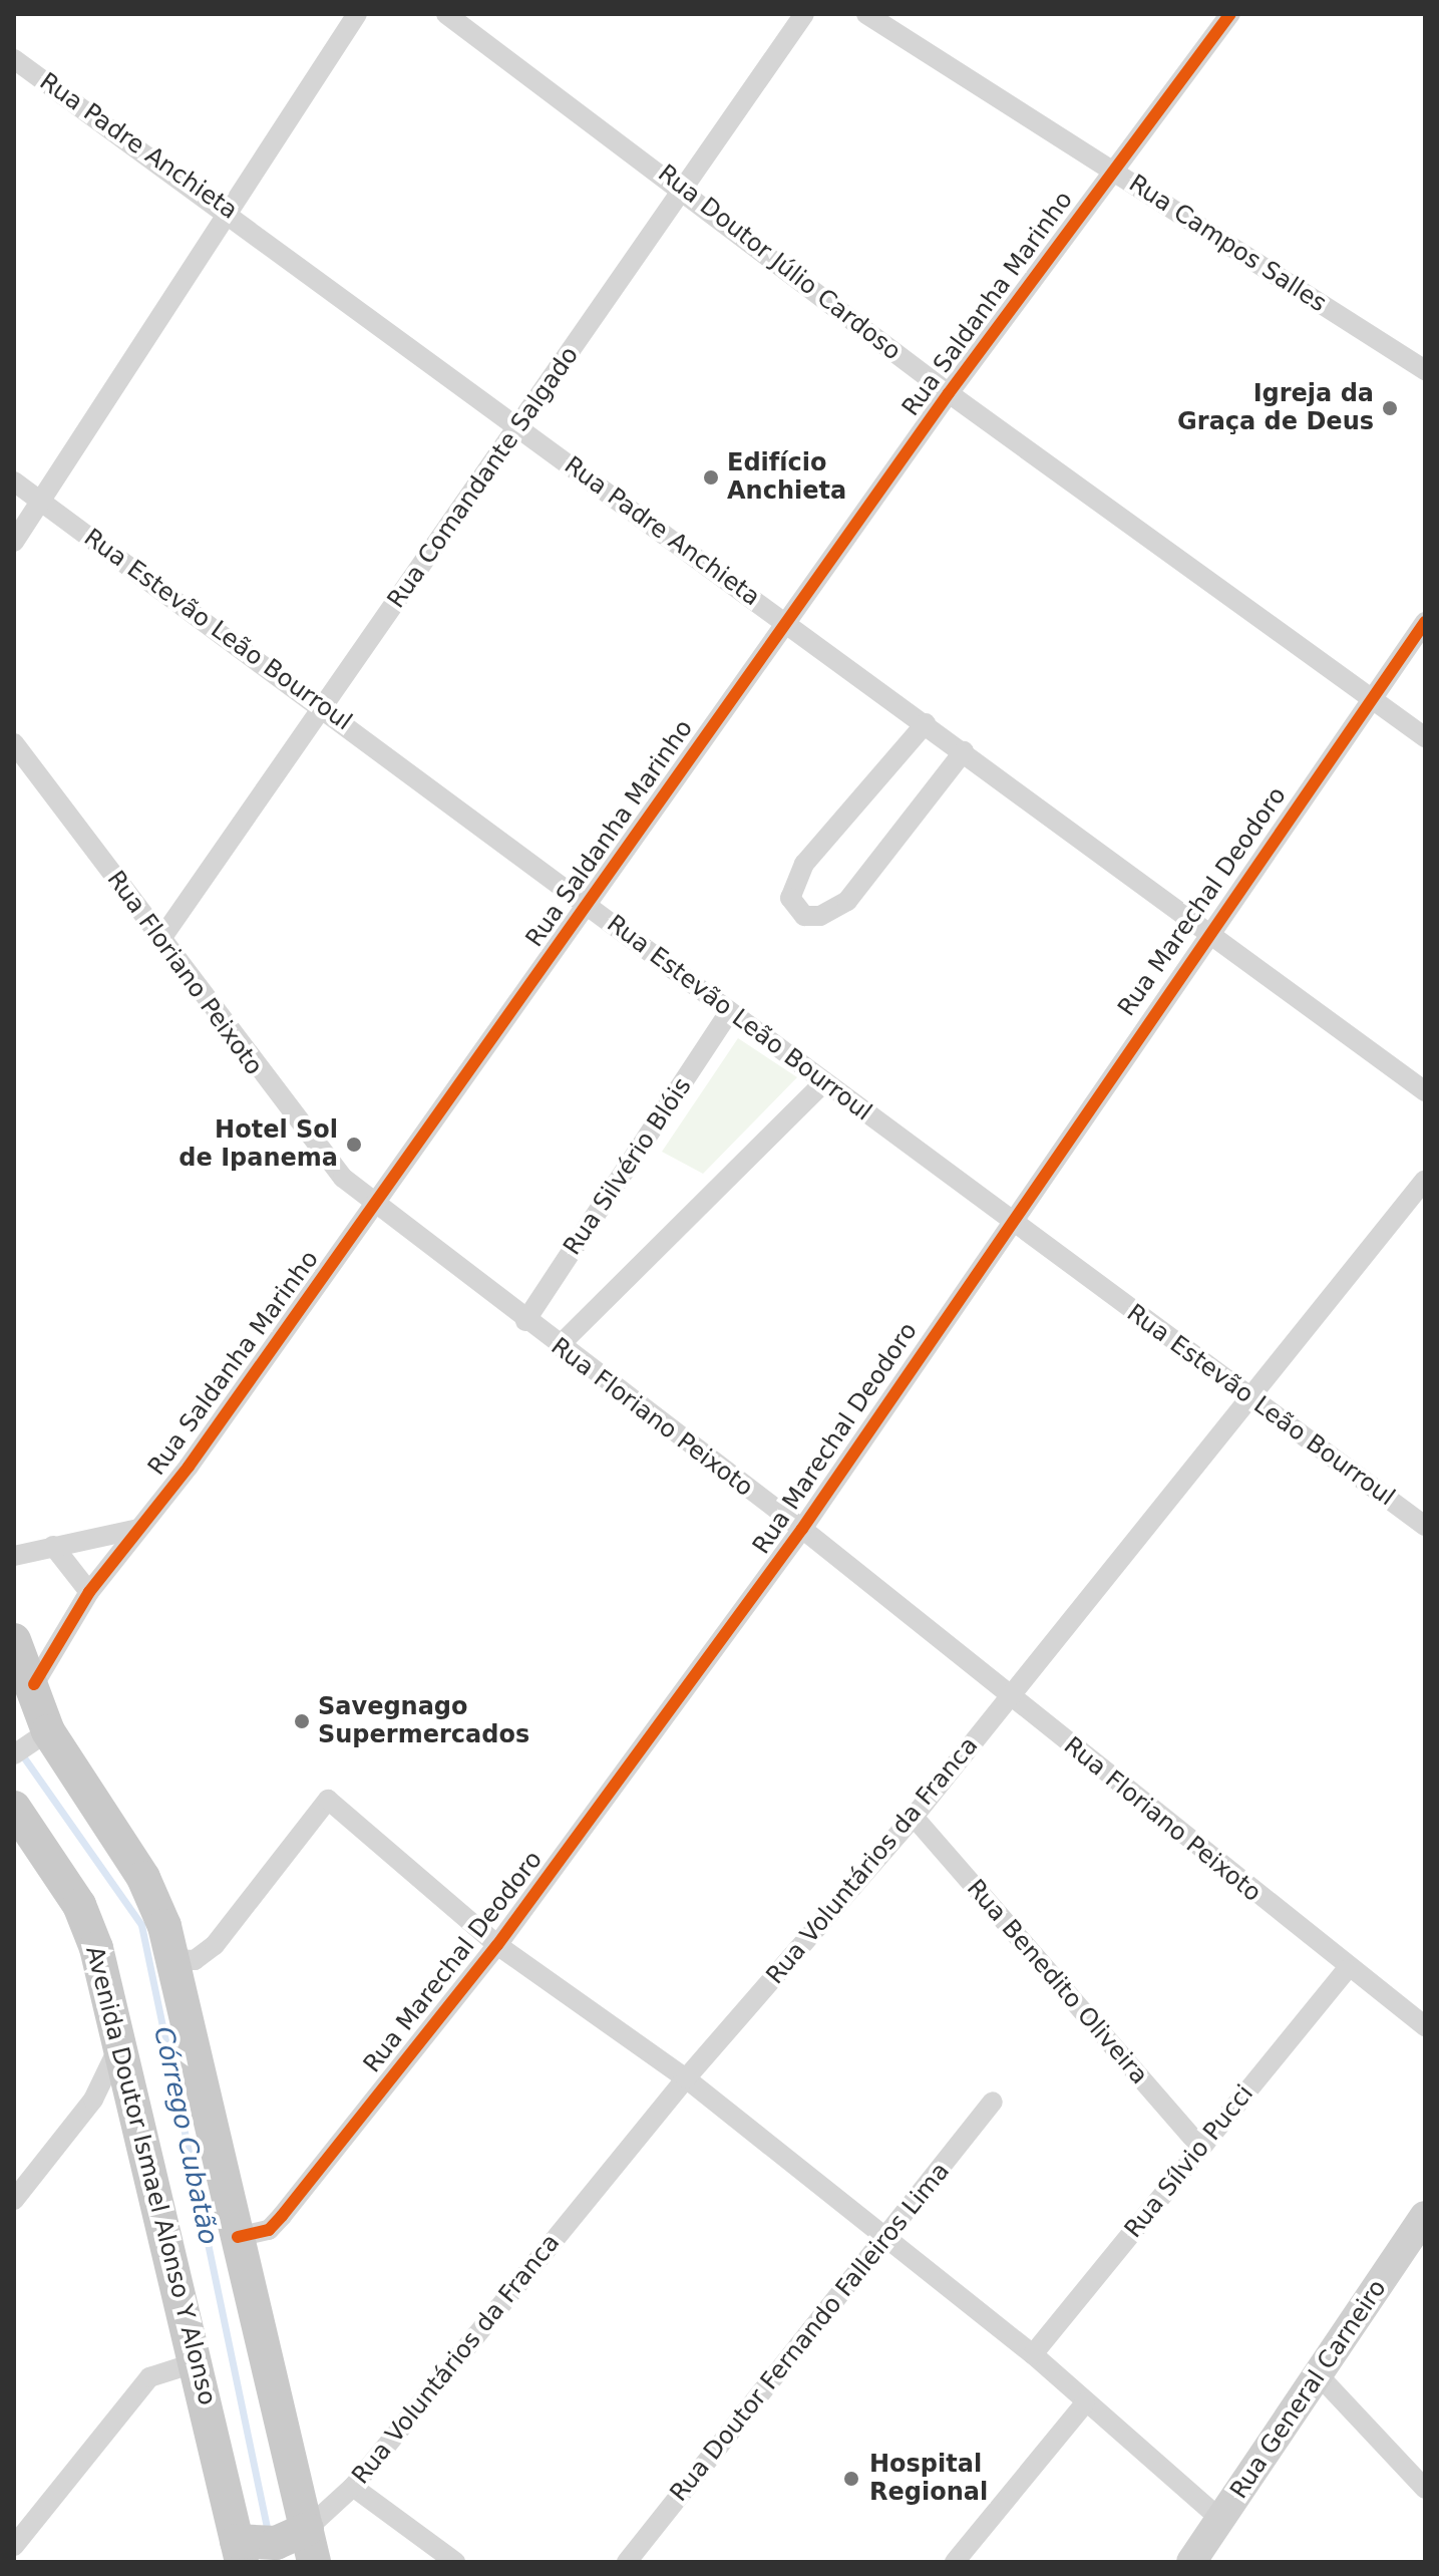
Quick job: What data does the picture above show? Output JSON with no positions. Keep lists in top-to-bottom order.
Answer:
{
  "streets": {
    "main road": ["Avenida Doutor Ismael Alonso Y Alonso"],
    "street": [
      "Rua Padre Anchieta",
      "Rua Campos Salles",
      "Rua Doutor Júlio Cardoso",
      "Rua Saldanha Marinho",
      "Rua Comandante Salgado",
      "Rua Estevão Leão Bourroul",
      "Rua Marechal Deodoro",
      "Rua Floriano Peixoto",
      "Rua Silvério Blóis",
      "Rua Voluntários da Franca",
      "Rua Benedito Oliveira",
      "Rua Sílvio Pucci",
      "Rua Doutor Fernando Falleiros Lima",
      "Rua General Carneiro"
    ]
  },
  "crossings": [
    ["Rua Padre Anchieta", "Rua Saldanha Marinho"],
    ["Rua Padre Anchieta", "Rua Comandante Salgado"],
    ["Rua Padre Anchieta", "Rua Marechal Deodoro"],
    ["Rua Campos Salles", "Rua Saldanha Marinho"],
    ["Rua Doutor Júlio Cardoso", "Rua Saldanha Marinho"],
    ["Rua Doutor Júlio Cardoso", "Rua Comandante Salgado"],
    ["Rua Doutor Júlio Cardoso", "Rua Marechal Deodoro"],
    ["Rua Saldanha Marinho", "Rua Estevão Leão Bourroul"],
    ["Rua Saldanha Marinho", "Rua Floriano Peixoto"],
    ["Rua Comandante Salgado", "Rua Estevão Leão Bourroul"],
    ["Rua Comandante Salgado", "Rua Floriano Peixoto"],
    ["Rua Estevão Leão Bourroul", "Rua Marechal Deodoro"],
    ["Rua Estevão Leão Bourroul", "Rua Silvério Blóis"],
    ["Rua Estevão Leão Bourroul", "Rua Voluntários da Franca"],
    ["Rua Marechal Deodoro", "Rua Floriano Peixoto"],
    ["Rua Floriano Peixoto", "Rua Silvério Blóis"],
    ["Rua Floriano Peixoto", "Rua Voluntários da Franca"],
    ["Rua Floriano Peixoto", "Rua Sílvio Pucci"],
    ["Rua Voluntários da Franca", "Rua Benedito Oliveira"],
    ["Rua Benedito Oliveira", "Rua Sílvio Pucci"]
  ],
  "water": ["Córrego Cubatão"],
  "places": [
    "Igreja da Graça de Deus",
    "Edifício Anchieta",
    "Hotel Sol de Ipanema",
    "Savegnago Supermercados",
    "Hospital Regional"
  ]
}
